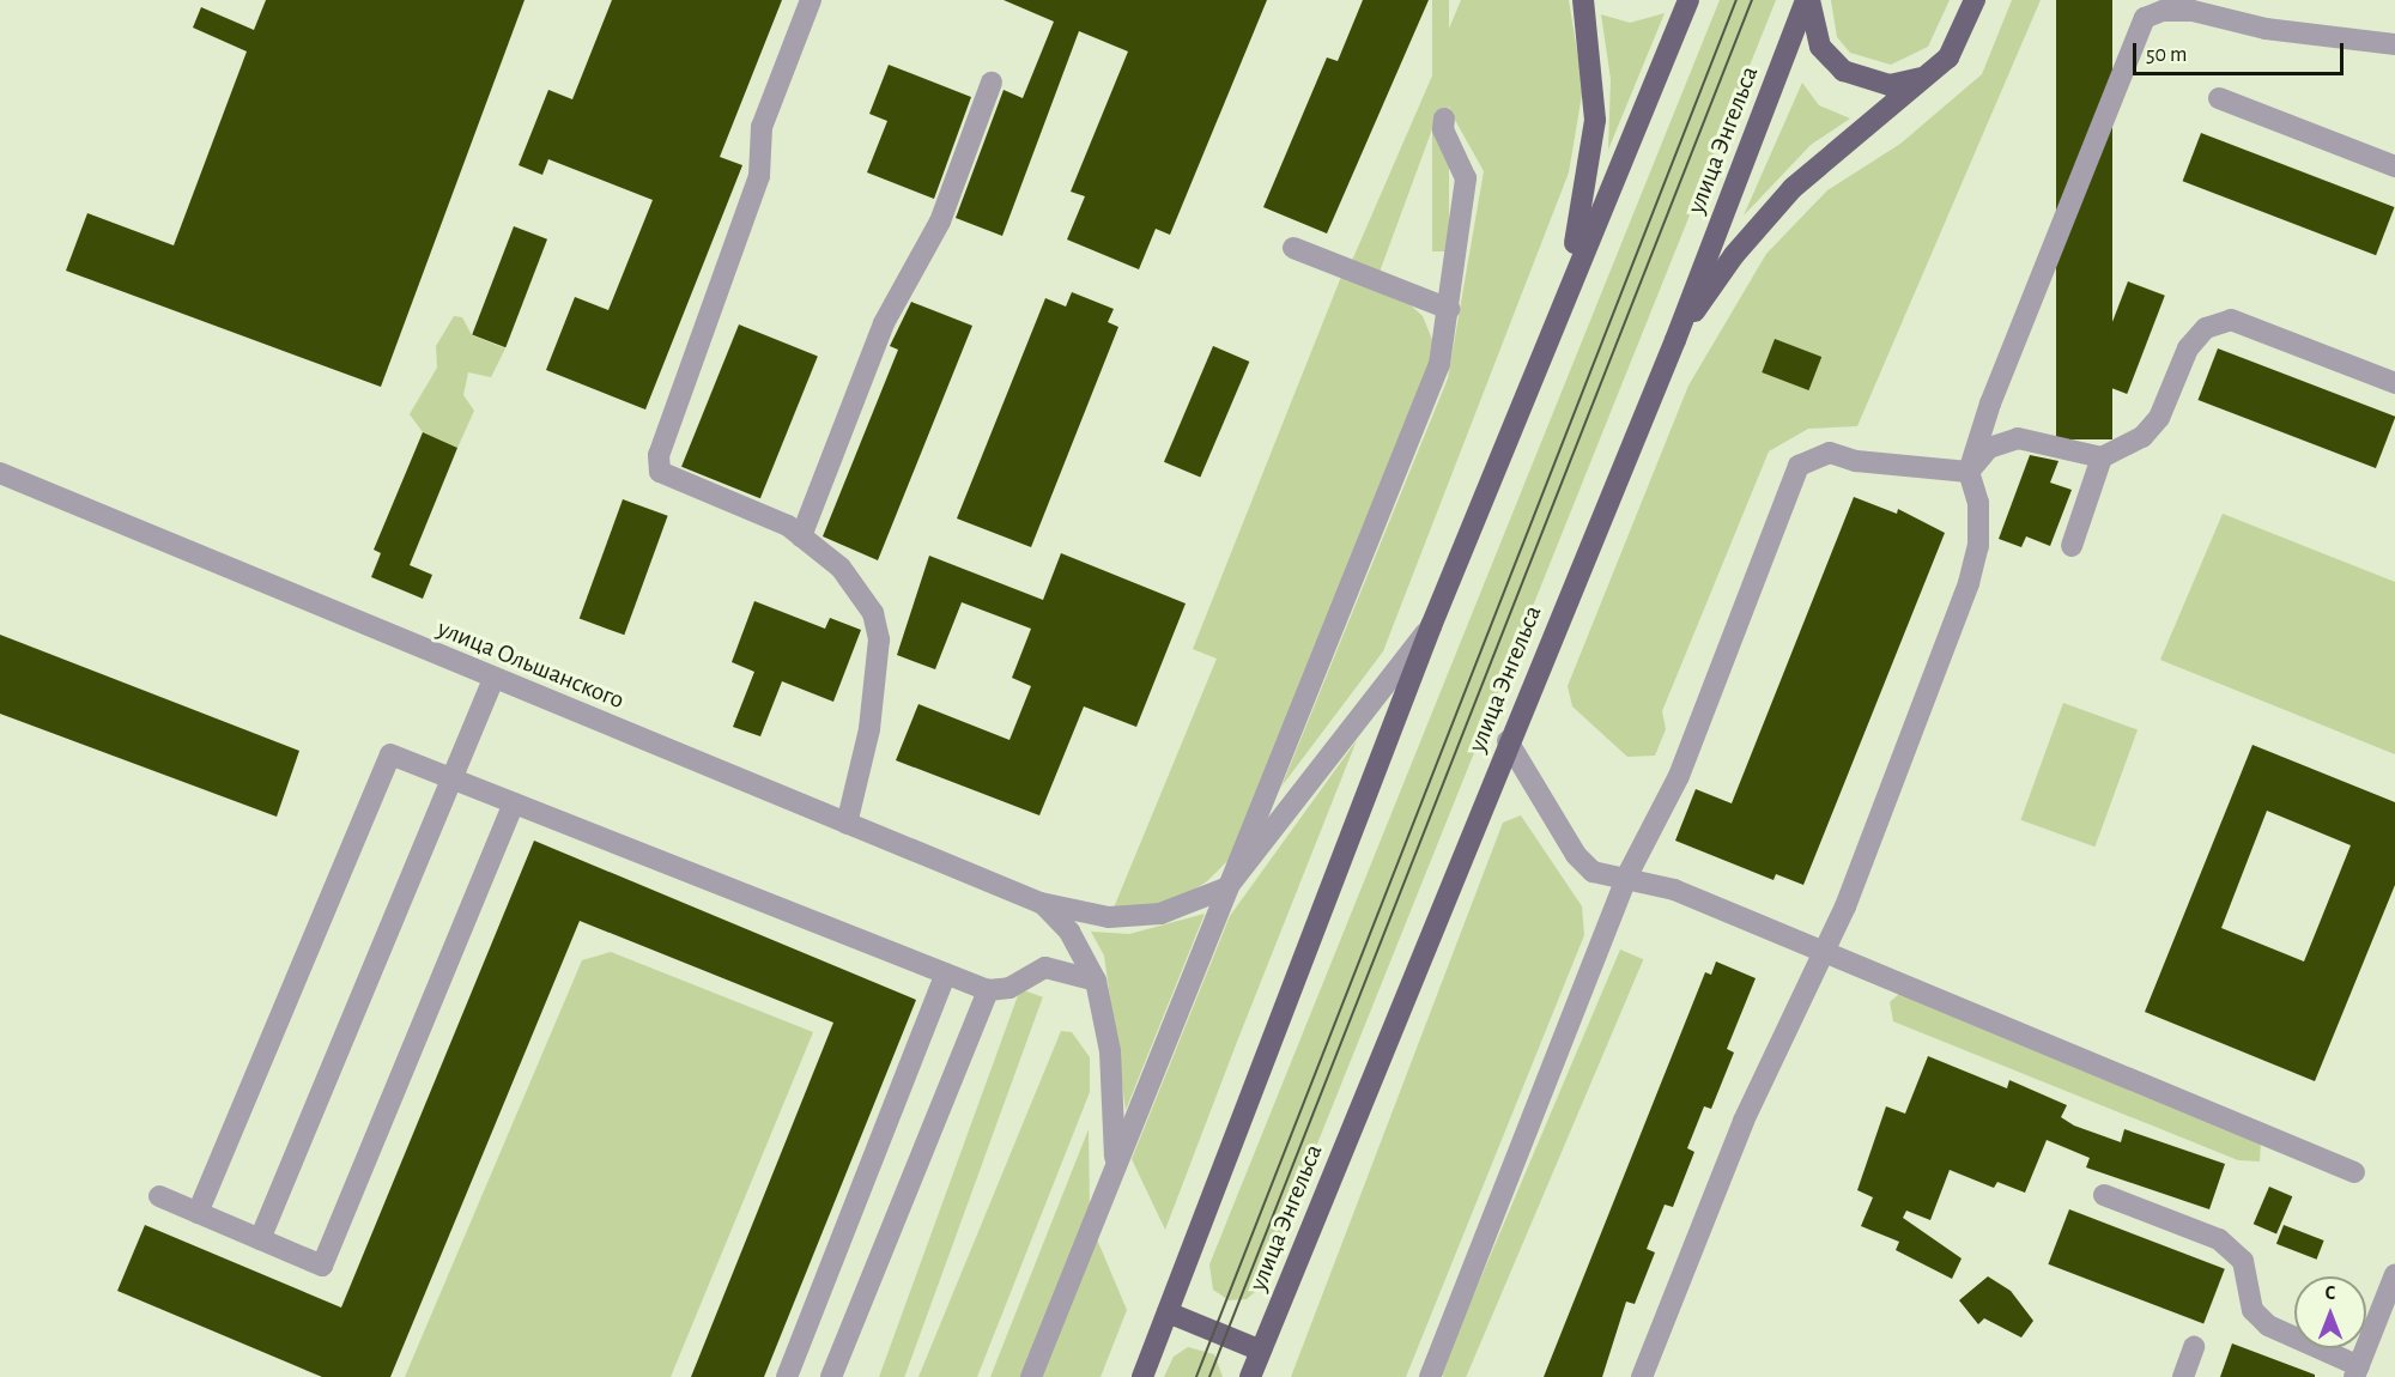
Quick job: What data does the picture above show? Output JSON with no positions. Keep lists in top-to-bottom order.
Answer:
{
  "streets": {
    "main road": ["улица Энгельса"],
    "street": ["улица Ольшанского"]
  },
  "scale_bar": "50 m",
  "north": "top"
}
